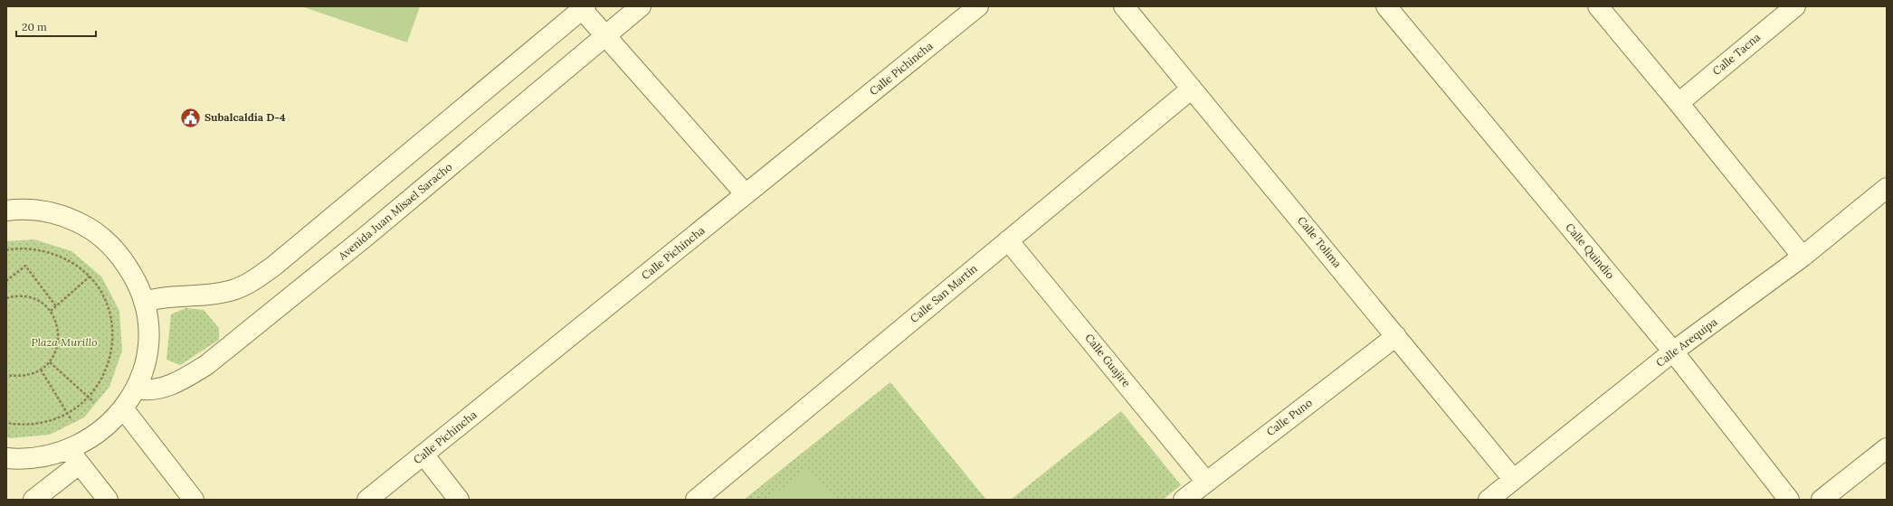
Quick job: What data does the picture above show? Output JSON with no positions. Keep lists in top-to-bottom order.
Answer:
{
  "streets": {
    "street": [
      "Calle Tacna",
      "Calle Pichincha",
      "Avenida Juan Misael Saracho",
      "Calle Tolima",
      "Calle Quindío",
      "Calle San Martín",
      "Calle Arequipa",
      "Calle Guajire",
      "Calle Puno"
    ]
  },
  "crossings": [
    ["Calle Tolima", "Calle San Martín"],
    ["Calle Tolima", "Calle Arequipa"],
    ["Calle Tolima", "Calle Puno"],
    ["Calle Quindío", "Calle Arequipa"],
    ["Calle San Martín", "Calle Guajire"],
    ["Calle Guajire", "Calle Puno"]
  ],
  "parks": ["Plaza Murillo"],
  "places": {
    "public building": ["Subalcaldía D-4"]
  },
  "scale_bar": "20 m"
}
